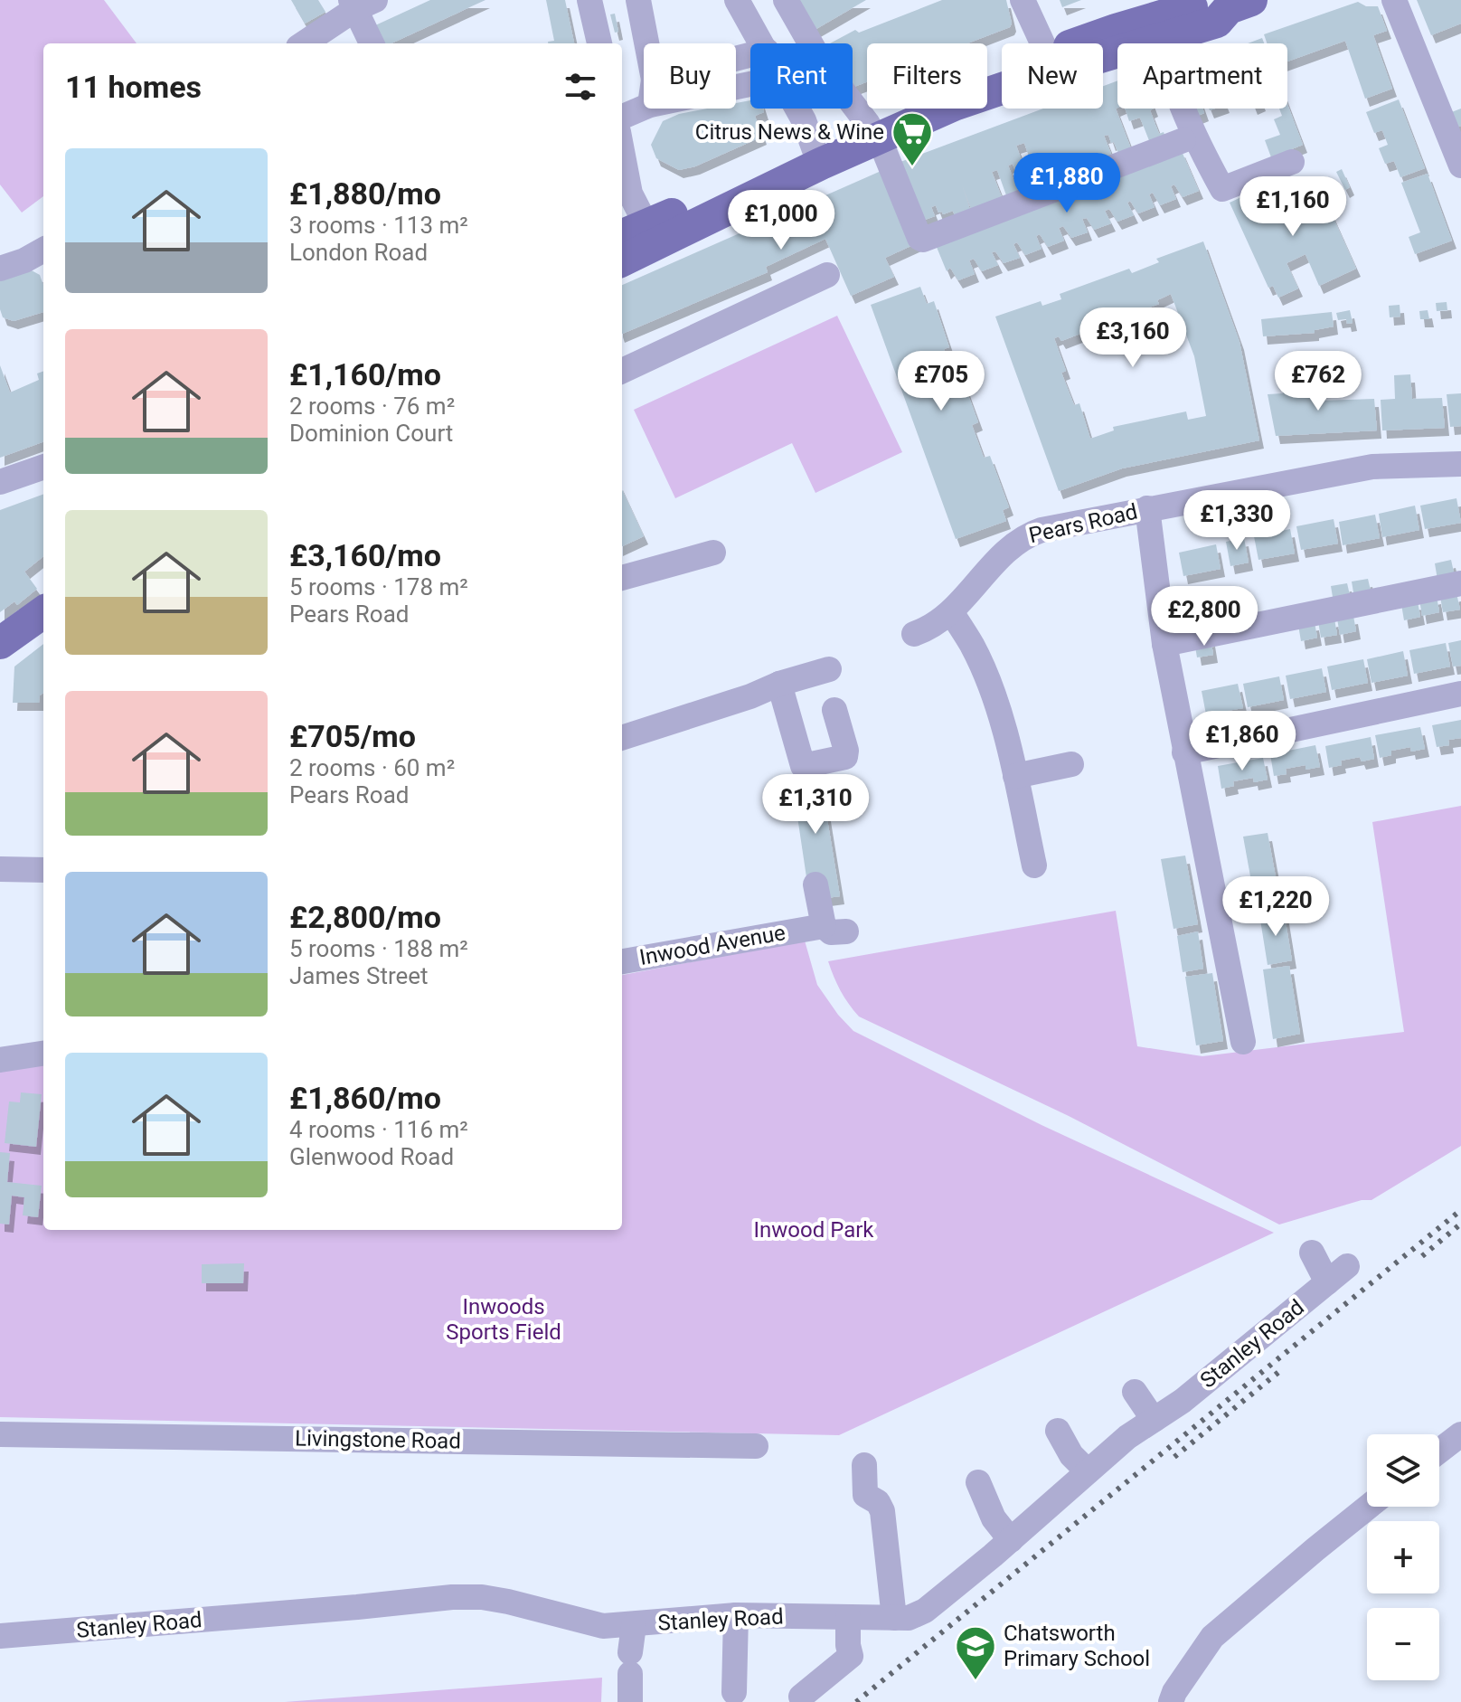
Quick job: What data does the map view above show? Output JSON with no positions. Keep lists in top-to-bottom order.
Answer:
{
  "streets": {
    "street": [
      "Pears Road",
      "Inwood Avenue",
      "Stanley Road",
      "Livingstone Road"
    ]
  },
  "parks": ["Inwood Park", "Inwoods Sports Field"],
  "places": {
    "supermarket": ["Citrus News & Wine"],
    "school or university": ["Chatsworth Primary School"]
  },
  "page": {
    "chip": [
      "Buy",
      "Rent",
      "Filters",
      "New",
      "Apartment"
    ],
    "heading": "11 homes",
    "list": [
      {
        "name": "£1,880/mo",
        "note": "3 rooms · 113 m² · London Road"
      },
      {
        "name": "£1,160/mo",
        "note": "2 rooms · 76 m² · Dominion Court"
      },
      {
        "name": "£3,160/mo",
        "note": "5 rooms · 178 m² · Pears Road"
      },
      {
        "name": "£705/mo",
        "note": "2 rooms · 60 m² · Pears Road"
      },
      {
        "name": "£2,800/mo",
        "note": "5 rooms · 188 m² · James Street"
      },
      {
        "name": "£1,860/mo",
        "note": "4 rooms · 116 m² · Glenwood Road"
      }
    ],
    "price": [
      "£1,880",
      "£1,160",
      "£1,000",
      "£3,160",
      "£705",
      "£762",
      "£1,330",
      "£2,800",
      "£1,860",
      "£1,310",
      "£1,220"
    ],
    "map_buttons": ["+", "−"]
  }
}
